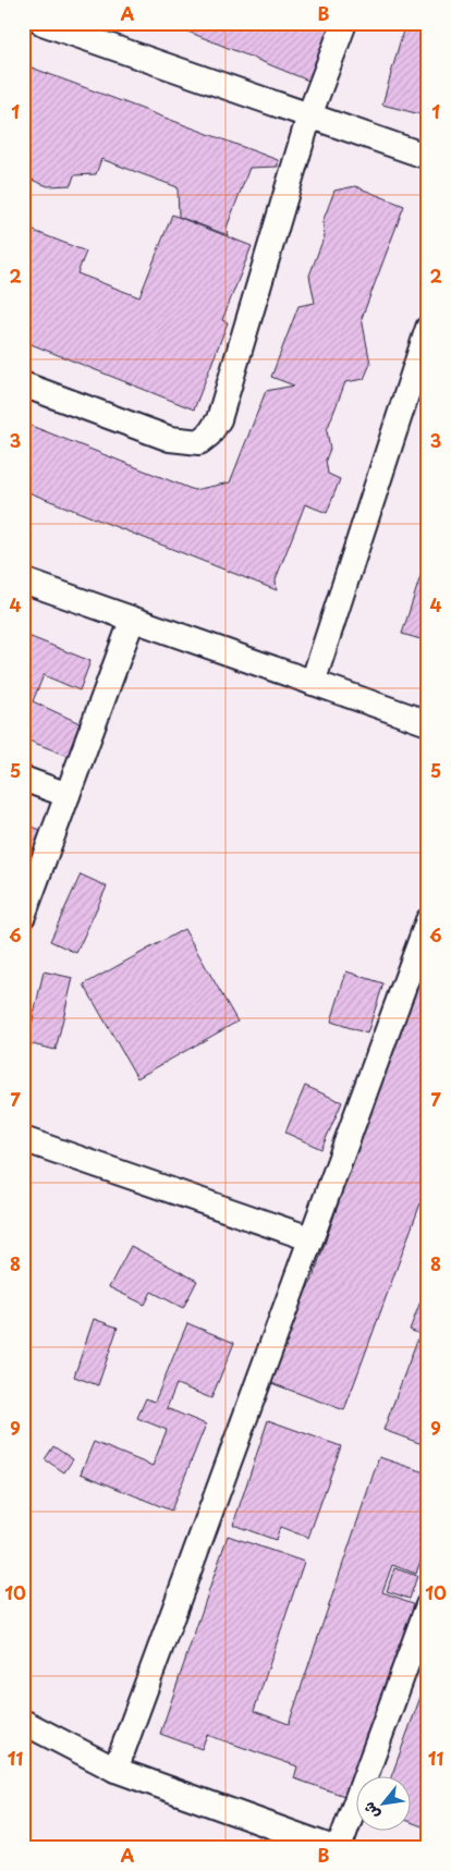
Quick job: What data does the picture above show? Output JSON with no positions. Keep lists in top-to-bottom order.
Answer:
{
  "north": "bottom left",
  "grid": {
    "columns": ["A", "B"],
    "rows": [
      "1",
      "2",
      "3",
      "4",
      "5",
      "6",
      "7",
      "8",
      "9",
      "10",
      "11"
    ]
  }
}
